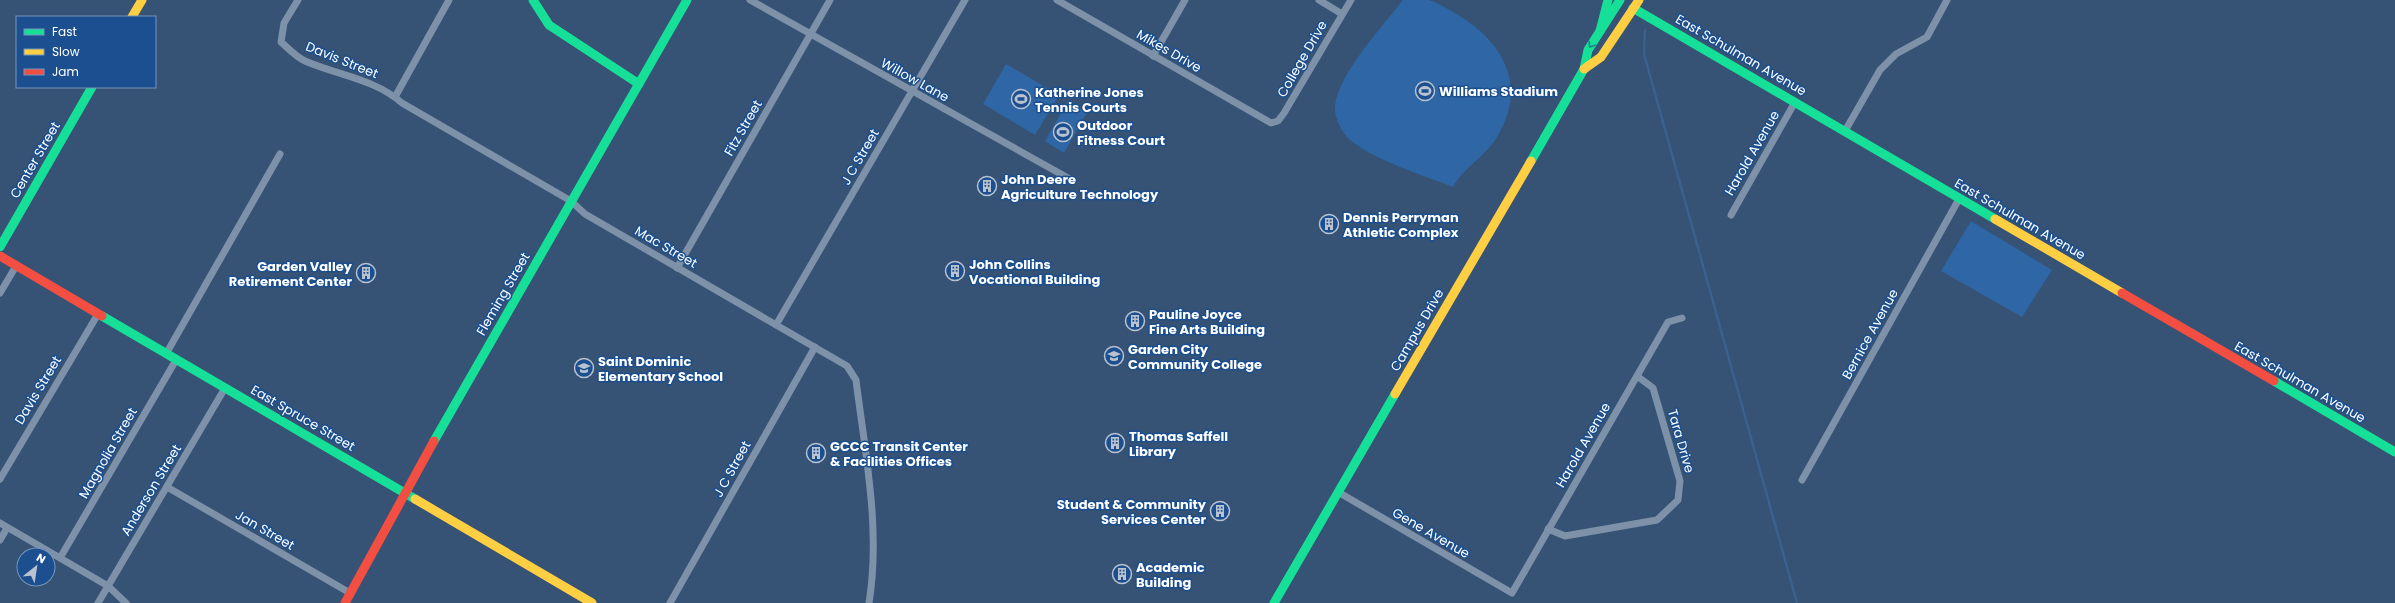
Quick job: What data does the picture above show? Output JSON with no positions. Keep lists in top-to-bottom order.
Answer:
{
  "streets": {
    "street": [
      "Mikes Drive",
      "East Schulman Avenue",
      "College Drive",
      "Davis Street",
      "Willow Lane",
      "Fitz Street",
      "Harold Avenue",
      "J C Street",
      "Center Street",
      "Mac Street",
      "Fleming Street",
      "Campus Drive",
      "Bernice Avenue",
      "East Spruce Street",
      "Tara Drive",
      "Magnolia Street",
      "Anderson Street",
      "Jan Street",
      "Gene Avenue"
    ]
  },
  "crossings": [
    ["Mikes Drive", "College Drive"],
    ["East Schulman Avenue", "Harold Avenue"],
    ["East Schulman Avenue", "Campus Drive"],
    ["East Schulman Avenue", "Bernice Avenue"],
    ["Davis Street", "Mac Street"],
    ["Davis Street", "East Spruce Street"],
    ["Willow Lane", "Fitz Street"],
    ["Willow Lane", "J C Street"],
    ["Fitz Street", "Mac Street"],
    ["Harold Avenue", "Tara Drive"],
    ["Harold Avenue", "Gene Avenue"],
    ["J C Street", "Mac Street"],
    ["Mac Street", "Fleming Street"],
    ["Fleming Street", "East Spruce Street"],
    ["Fleming Street", "Jan Street"],
    ["Campus Drive", "Gene Avenue"],
    ["East Spruce Street", "Magnolia Street"],
    ["East Spruce Street", "Anderson Street"],
    ["Anderson Street", "Jan Street"]
  ],
  "places": {
    "sports": ["Williams Stadium", "Katherine Jones Tennis Courts", "Outdoor Fitness Court"],
    "building": [
      "John Deere Agriculture Technology",
      "Dennis Perryman Athletic Complex",
      "John Collins Vocational Building",
      "Garden Valley Retirement Center",
      "Pauline Joyce Fine Arts Building",
      "Thomas Saffell Library",
      "GCCC Transit Center & Facilities Offices",
      "Student & Community Services Center",
      "Academic Building"
    ],
    "school or university": ["Garden City Community College", "Saint Dominic Elementary School"]
  },
  "legend": ["Fast", "Slow", "Jam"],
  "north": "top right"
}
